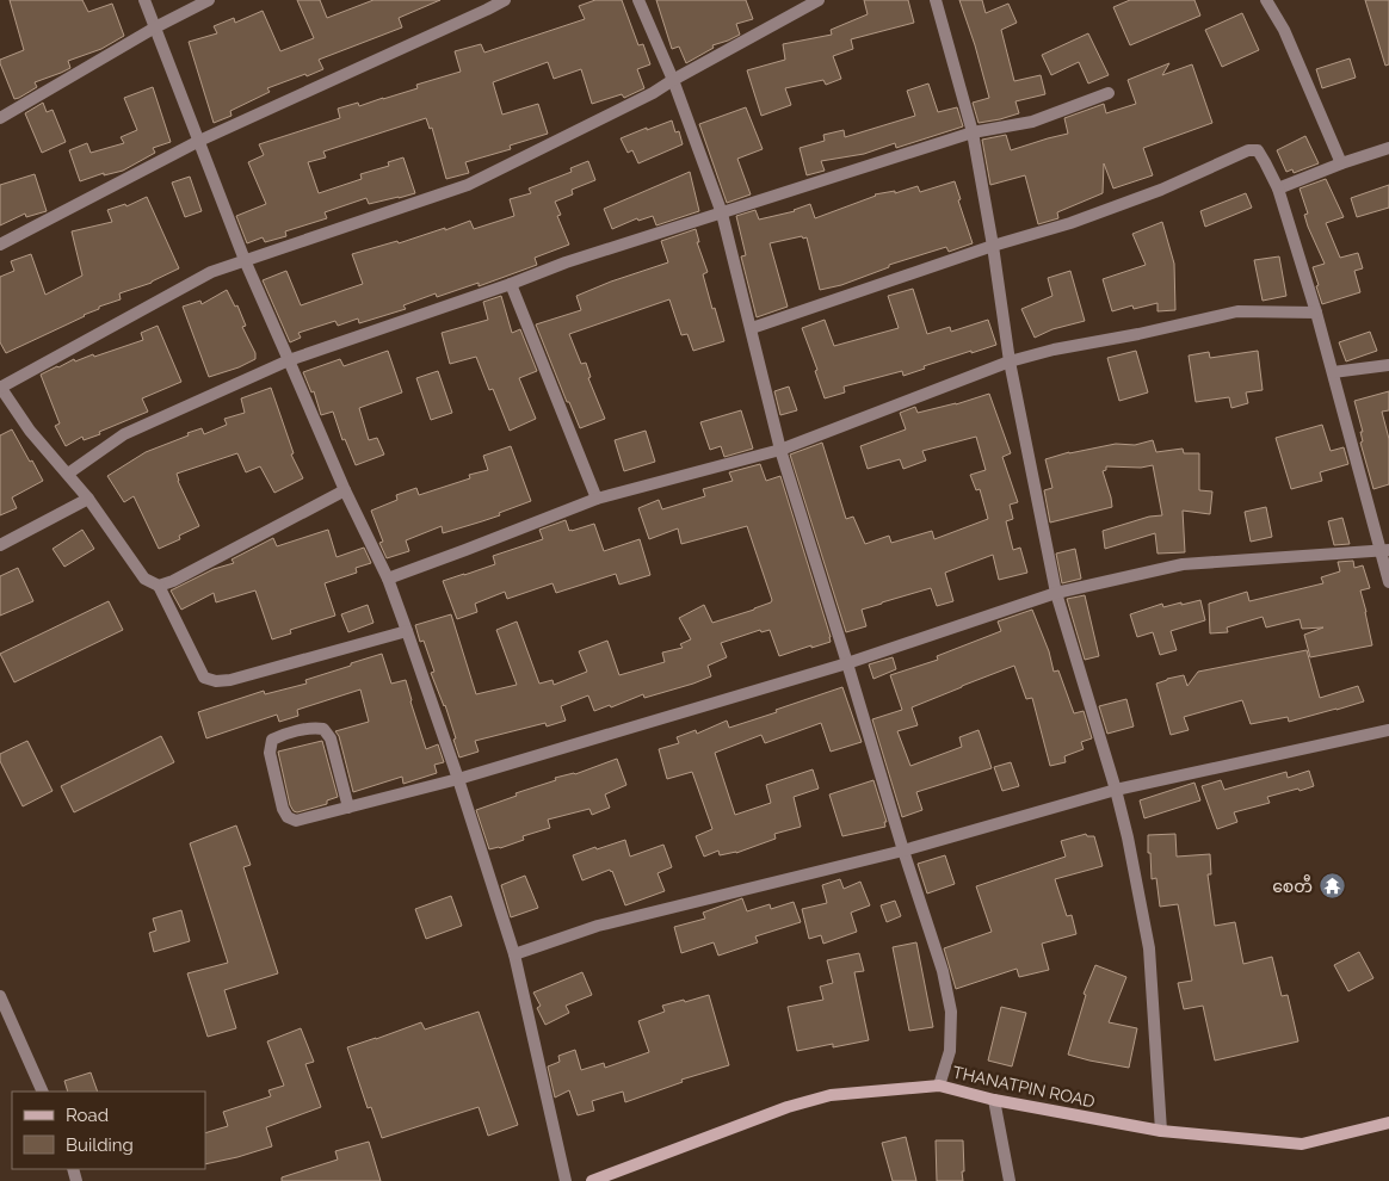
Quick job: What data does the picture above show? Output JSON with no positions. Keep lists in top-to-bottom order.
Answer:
{
  "streets": {
    "main road": ["THANATPIN ROAD"]
  },
  "places": {
    "temple": ["စေတီ"]
  },
  "legend": ["Road", "Building"]
}
